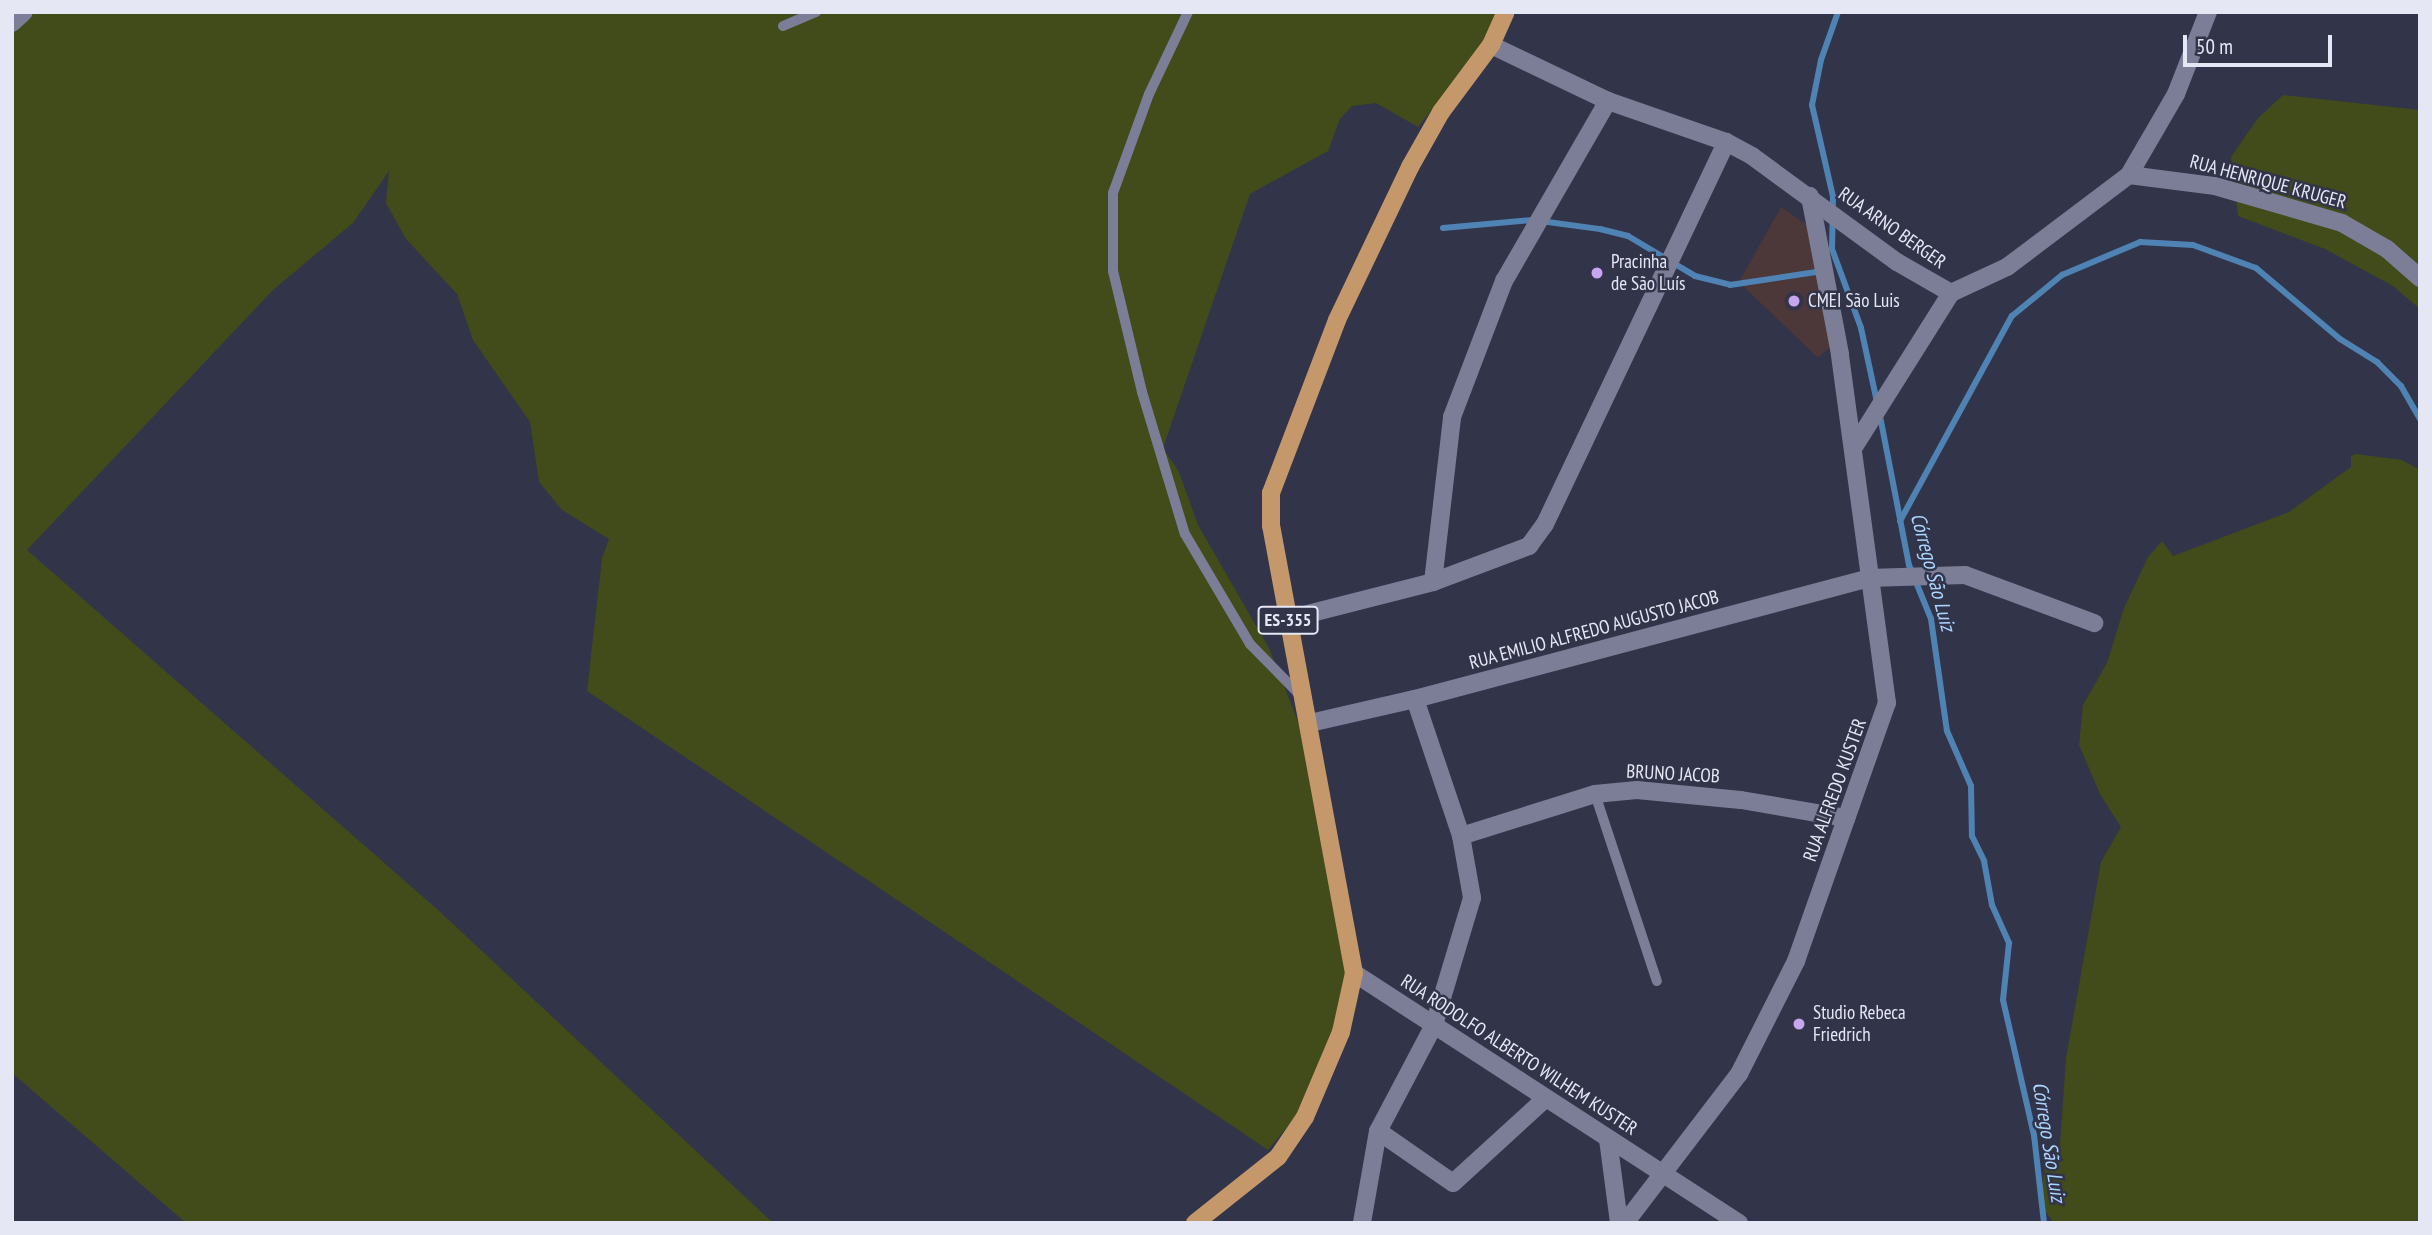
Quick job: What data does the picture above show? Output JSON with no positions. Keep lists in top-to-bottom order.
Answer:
{
  "streets": {
    "main road": ["ES-355"],
    "street": [
      "RUA HENRIQUE KRUGER",
      "RUA ARNO BERGER",
      "RUA EMILIO ALFREDO AUGUSTO JACOB",
      "BRUNO JACOB",
      "RUA ALFREDO KUSTER",
      "RUA RODOLFO ALBERTO WILHEM KUSTER"
    ]
  },
  "crossings": [
    ["RUA HENRIQUE KRUGER", "RUA ARNO BERGER"],
    ["RUA ARNO BERGER", "ES-355"],
    ["RUA ARNO BERGER", "RUA ALFREDO KUSTER"],
    ["ES-355", "RUA EMILIO ALFREDO AUGUSTO JACOB"],
    ["ES-355", "RUA RODOLFO ALBERTO WILHEM KUSTER"],
    ["RUA EMILIO ALFREDO AUGUSTO JACOB", "RUA ALFREDO KUSTER"],
    ["BRUNO JACOB", "RUA ALFREDO KUSTER"],
    ["RUA ALFREDO KUSTER", "RUA RODOLFO ALBERTO WILHEM KUSTER"]
  ],
  "water": ["Córrego São Luiz"],
  "places": ["Pracinha de São Luís", "CMEI São Luis", "Studio Rebeca Friedrich"],
  "scale_bar": "50 m"
}
